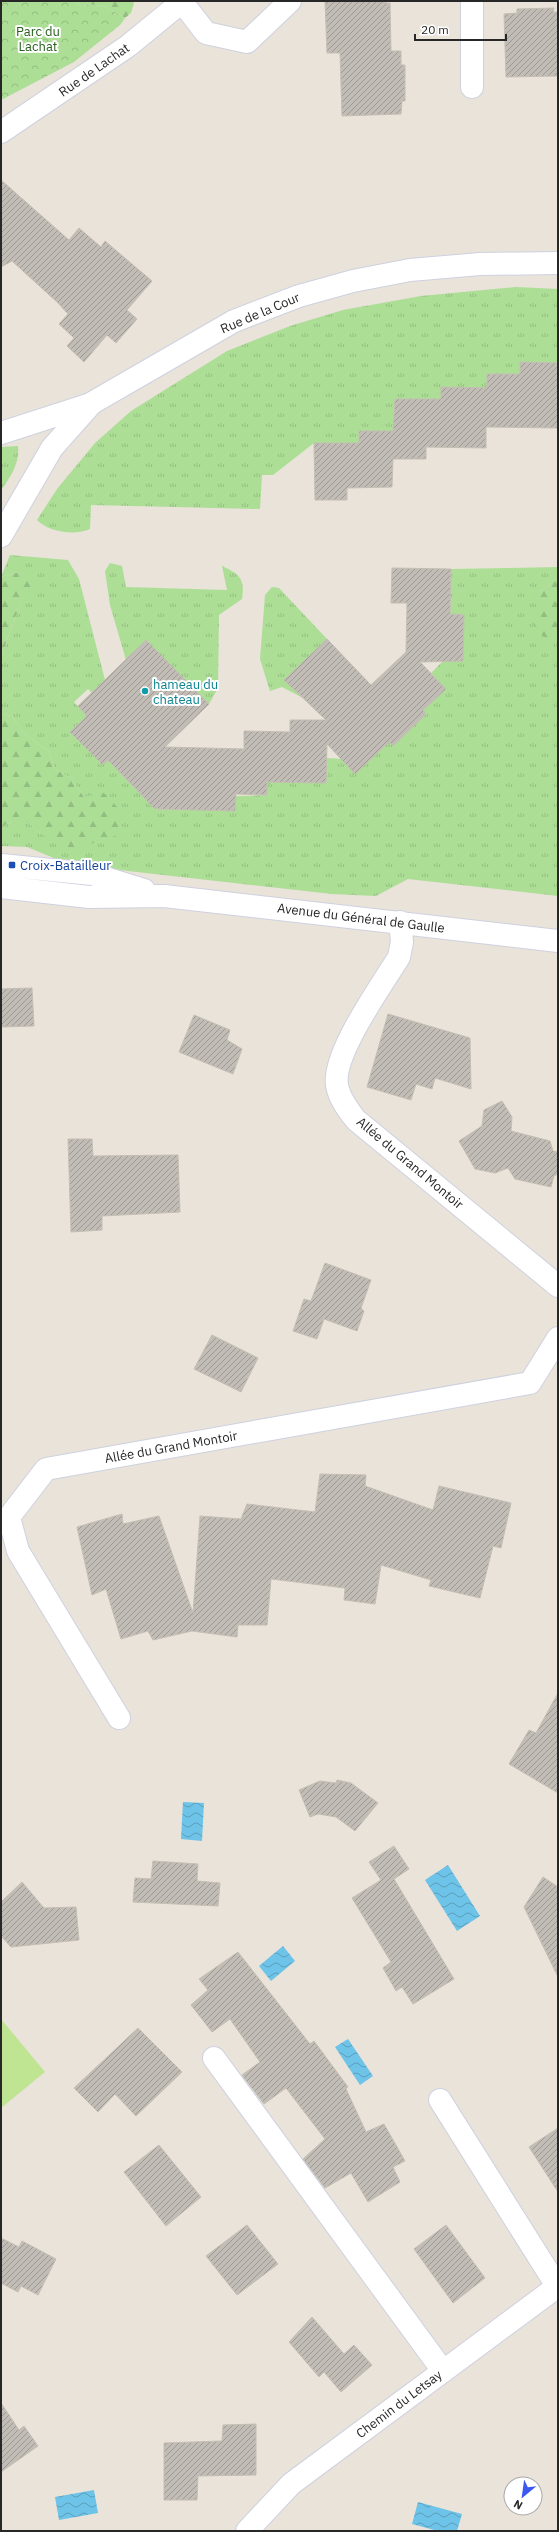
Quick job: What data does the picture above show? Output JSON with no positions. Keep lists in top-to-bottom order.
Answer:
{
  "streets": {
    "street": [
      "Rue de Lachat",
      "Rue de la Cour",
      "Avenue du Général de Gaulle",
      "Allée du Grand Montoir",
      "Chemin du Letsay"
    ]
  },
  "crossings": [
    ["Avenue du Général de Gaulle", "Allée du Grand Montoir"]
  ],
  "parks": ["Parc du Lachat"],
  "places": {
    "other": ["hameau du chateau"],
    "transit": ["Croix-Batailleur"]
  },
  "scale_bar": "20 m",
  "north": "bottom left"
}
